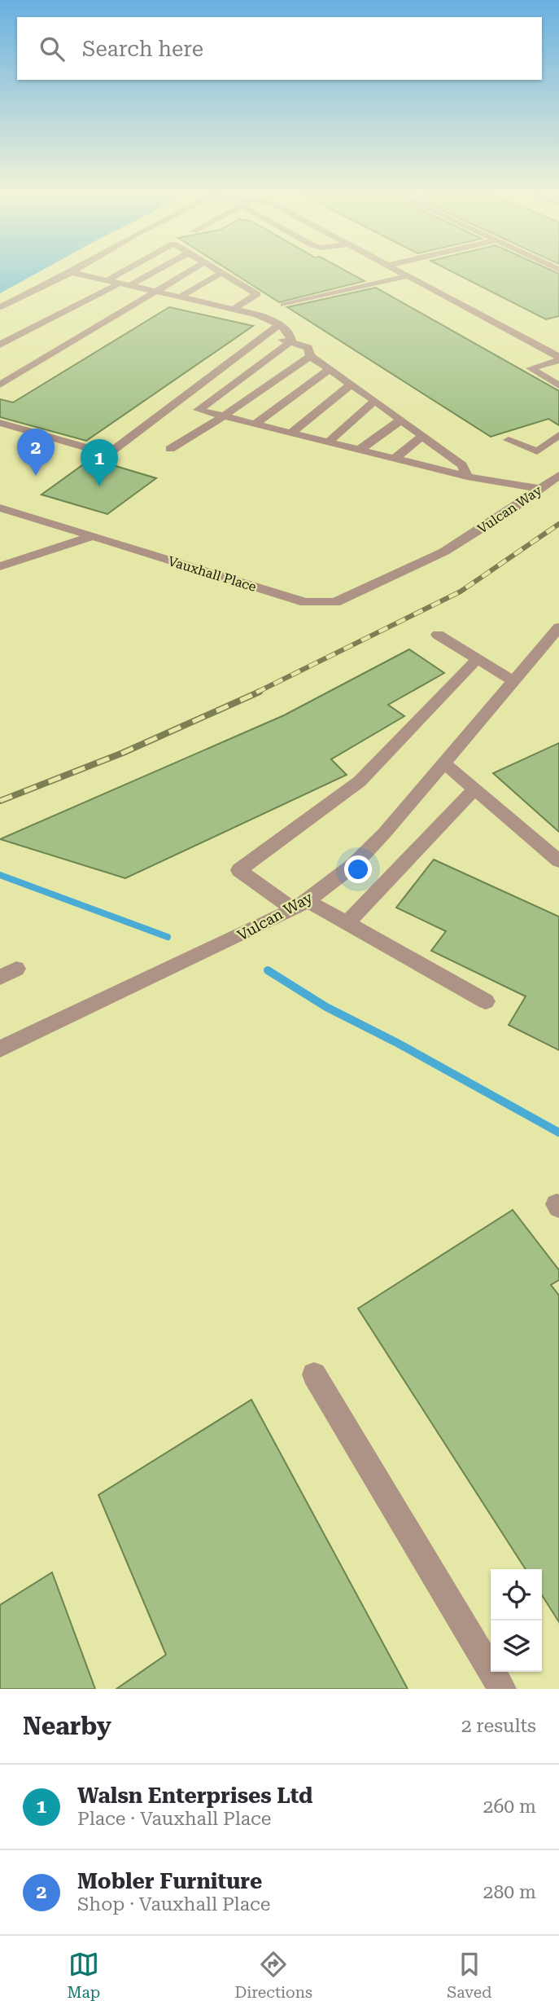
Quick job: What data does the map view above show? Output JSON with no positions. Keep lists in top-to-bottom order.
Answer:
{
  "streets": {
    "street": ["Vulcan Way", "Vauxhall Place"]
  },
  "crossings": [
    ["Vulcan Way", "Vauxhall Place"]
  ],
  "page": {
    "search": "Search here",
    "pins": ["2", "1"],
    "heading": ["Nearby", "2 results"],
    "list": [
      {
        "mark": "1",
        "name": "Walsn Enterprises Ltd",
        "note": "Place · Vauxhall Place",
        "value": "260 m"
      },
      {
        "mark": "2",
        "name": "Mobler Furniture",
        "note": "Shop · Vauxhall Place",
        "value": "280 m"
      }
    ],
    "nav": ["Map", "Directions", "Saved"]
  }
}
